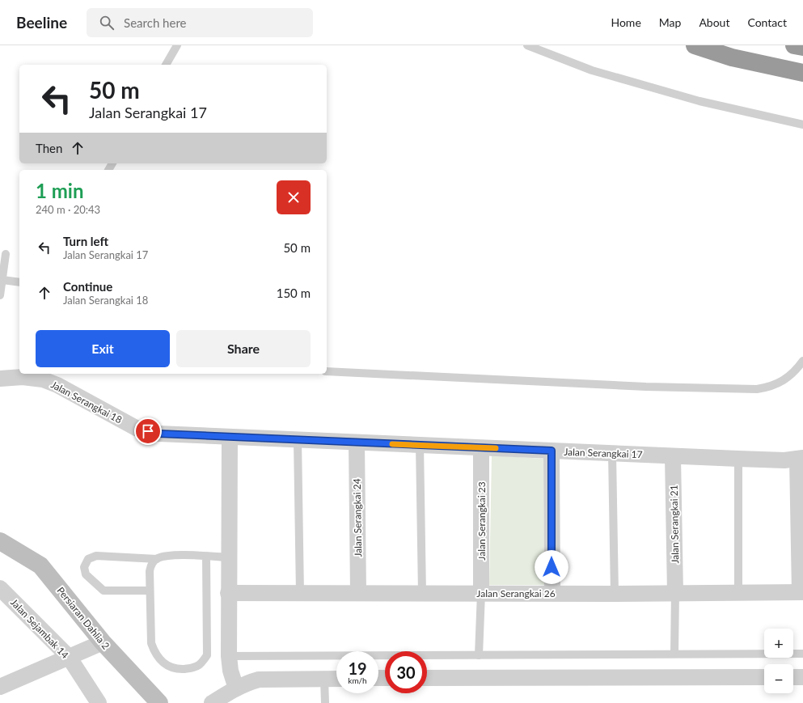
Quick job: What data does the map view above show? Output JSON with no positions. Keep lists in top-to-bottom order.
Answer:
{
  "streets": {
    "street": [
      "Jalan Serangkai 18",
      "Jalan Serangkai 17",
      "Jalan Serangkai 24",
      "Jalan Serangkai 23",
      "Jalan Serangkai 21",
      "Jalan Serangkai 26",
      "Persiaran Dahlia 2",
      "Jalan Sejambak 14"
    ]
  },
  "crossings": [
    ["Jalan Serangkai 18", "Jalan Serangkai 17"],
    ["Jalan Serangkai 17", "Jalan Serangkai 24"],
    ["Jalan Serangkai 17", "Jalan Serangkai 23"],
    ["Jalan Serangkai 17", "Jalan Serangkai 21"],
    ["Jalan Serangkai 24", "Jalan Serangkai 26"],
    ["Jalan Serangkai 23", "Jalan Serangkai 26"],
    ["Jalan Serangkai 21", "Jalan Serangkai 26"]
  ],
  "page": {
    "header": "Beeline",
    "search": "Search here",
    "nav": [
      "Home",
      "Map",
      "About",
      "Contact"
    ],
    "turn": ["50 m", "Jalan Serangkai 17"],
    "then": "Then",
    "heading": ["1 min", "240 m · 20:43"],
    "list": [
      {
        "name": "Turn left",
        "note": "Jalan Serangkai 17",
        "value": "50 m"
      },
      {
        "name": "Continue",
        "note": "Jalan Serangkai 18",
        "value": "150 m"
      }
    ],
    "buttons": ["Exit", "Share"],
    "map_buttons": ["+", "−"],
    "speed": "19 km/h",
    "limit": "30"
  }
}
